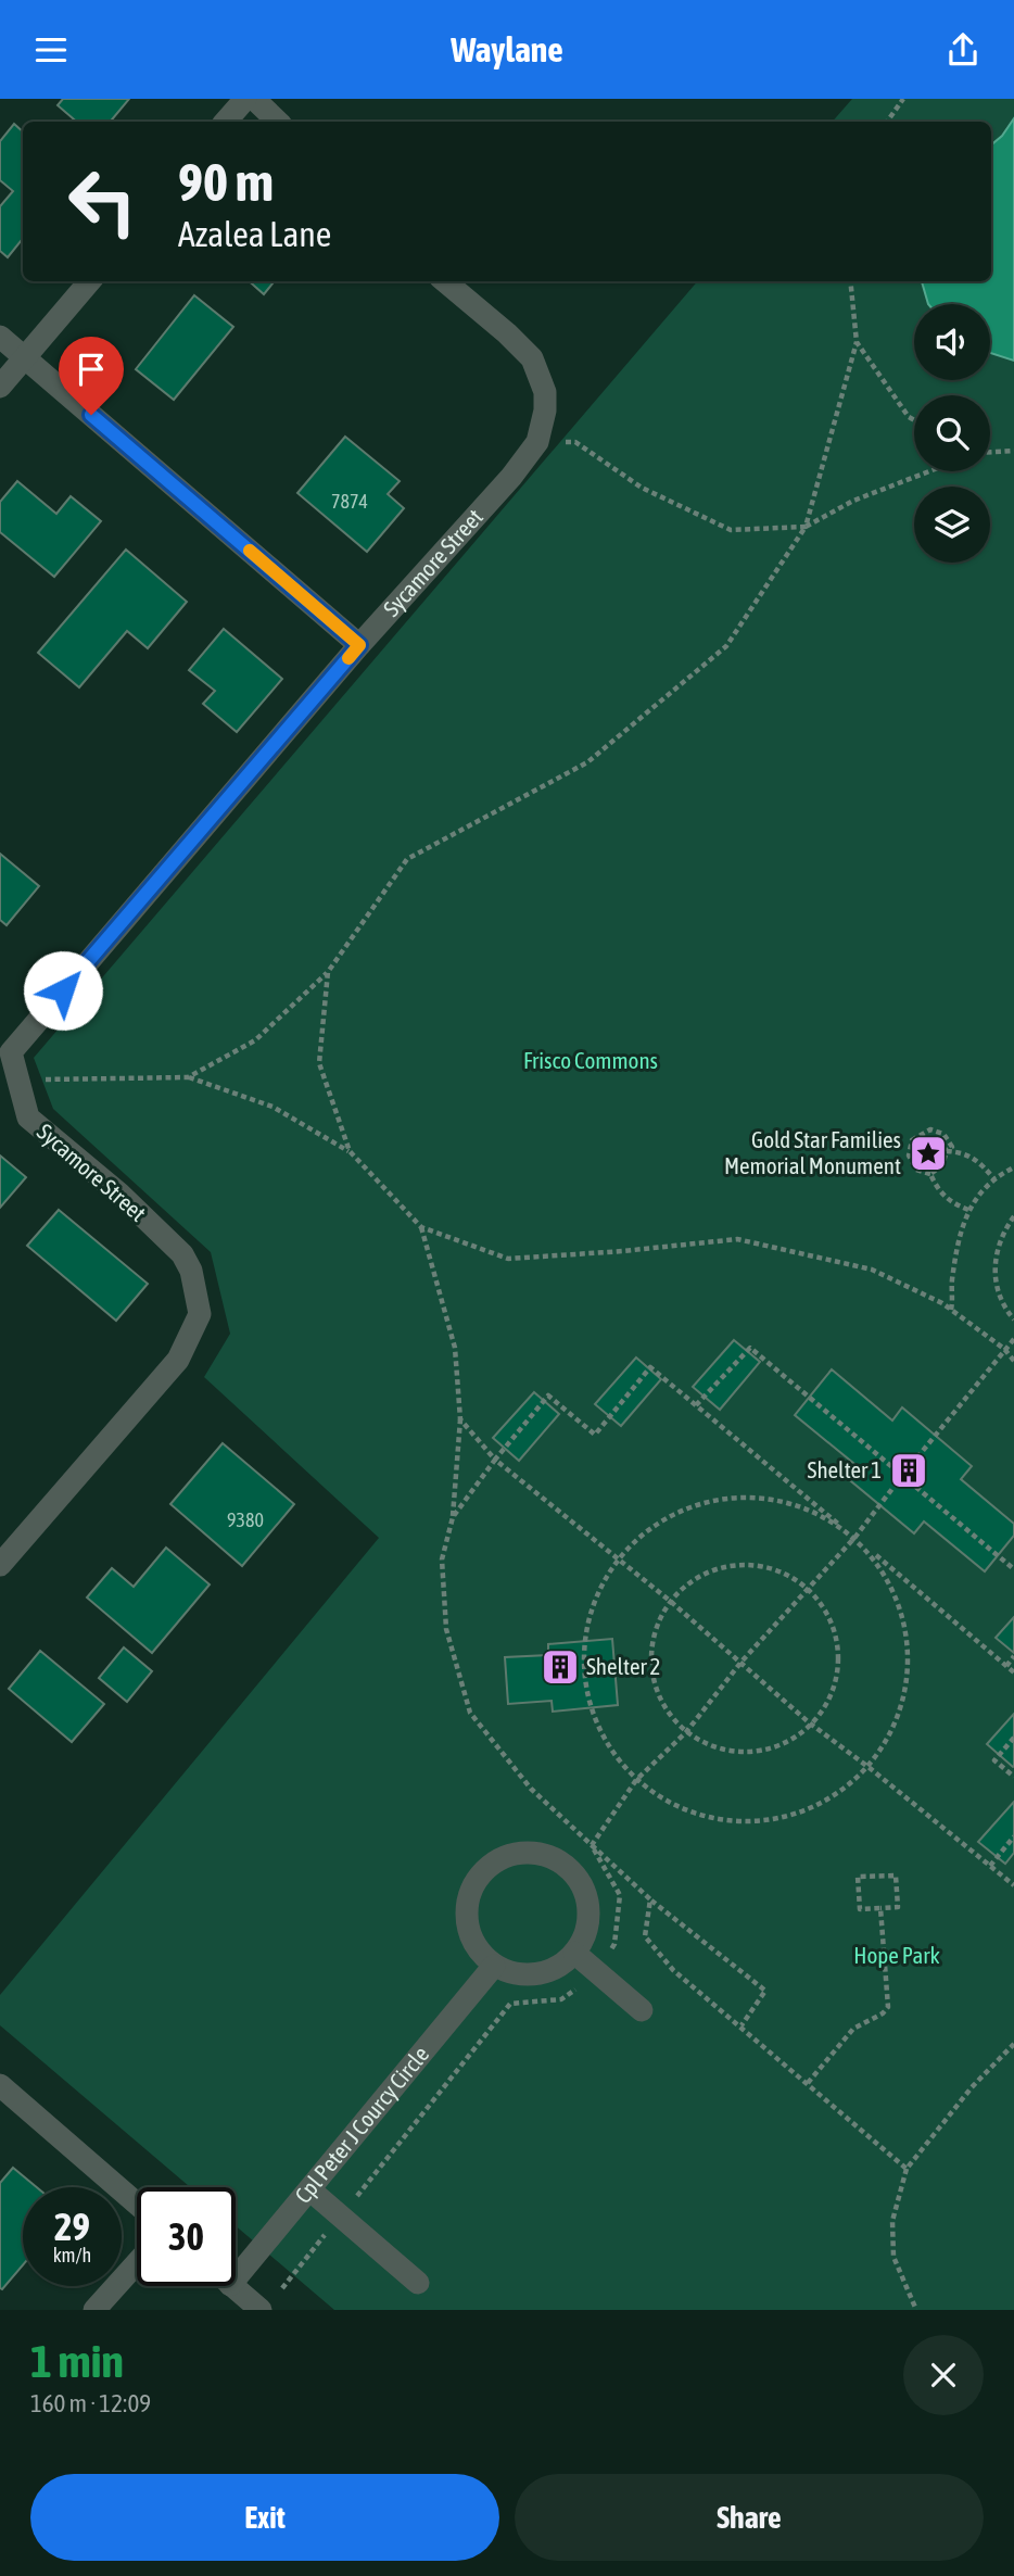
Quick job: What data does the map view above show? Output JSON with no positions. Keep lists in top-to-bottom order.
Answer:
{
  "streets": {
    "street": ["Sycamore Street", "Cpl Peter J Courcy Circle"]
  },
  "parks": ["Frisco Commons", "Hope Park"],
  "places": {
    "place": ["Gold Star Families Memorial Monument"],
    "building": ["Shelter 1", "Shelter 2"]
  },
  "house_numbers": ["7874", "9380"],
  "page": {
    "header": "Waylane",
    "turn": ["90 m", "Azalea Lane"],
    "speed": "29 km/h",
    "limit": "30",
    "heading": ["1 min", "160 m · 12:09"],
    "buttons": ["Exit", "Share"]
  }
}
